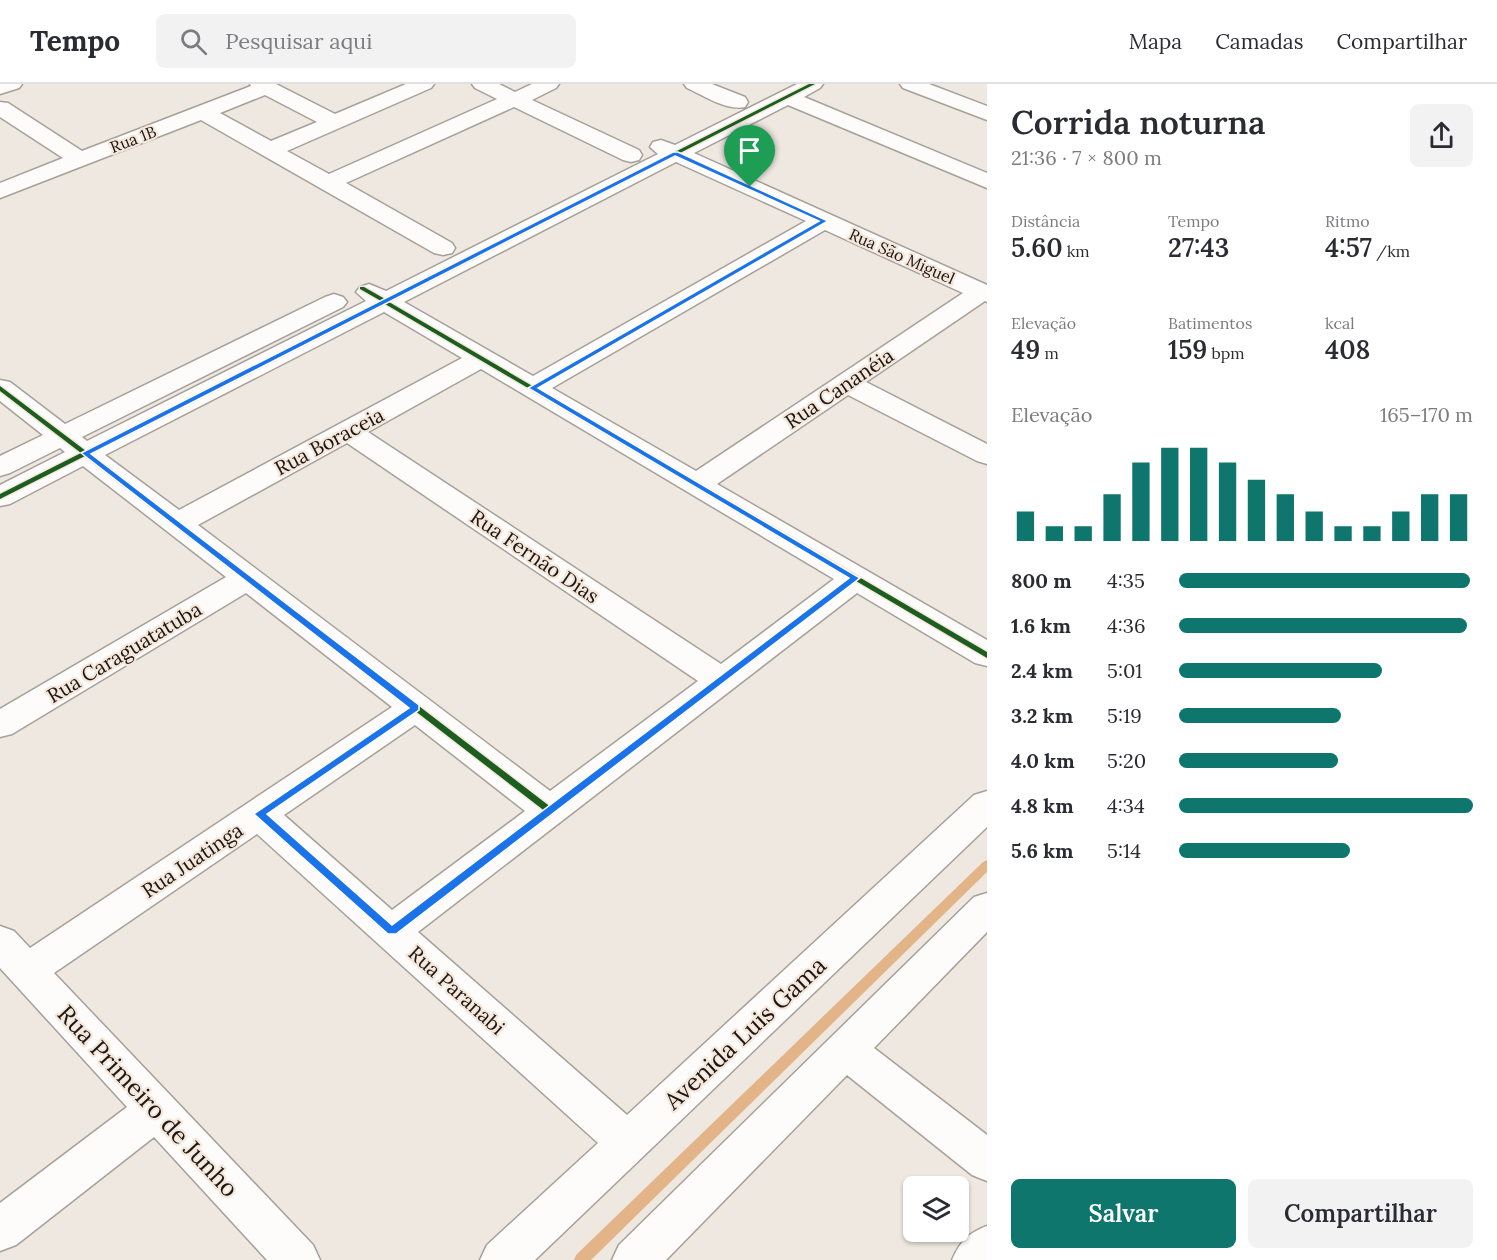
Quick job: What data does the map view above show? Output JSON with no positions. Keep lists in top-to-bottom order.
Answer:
{
  "streets": {
    "street": [
      "Rua 1B",
      "Rua São Miguel",
      "Rua Cananéia",
      "Rua Boraceia",
      "Rua Fernão Dias",
      "Rua Caraguatatuba",
      "Rua Juatinga",
      "Rua Paranabi",
      "Avenida Luis Gama",
      "Rua Primeiro de Junho"
    ]
  },
  "crossings": [
    ["Rua São Miguel", "Rua Cananéia"],
    ["Rua Boraceia", "Rua Fernão Dias"],
    ["Rua Juatinga", "Rua Paranabi"],
    ["Rua Juatinga", "Rua Primeiro de Junho"],
    ["Rua Paranabi", "Avenida Luis Gama"]
  ],
  "page": {
    "header": "Tempo",
    "search": "Pesquisar aqui",
    "nav": ["Mapa", "Camadas", "Compartilhar"],
    "heading": ["Corrida noturna", "21:36 · 7 × 800 m"],
    "stats": [
      ["Distância", "5.60 km"],
      ["Tempo", "27:43"],
      ["Ritmo", "4:57 /km"],
      ["Elevação", "49 m"],
      ["Batimentos", "159 bpm"],
      ["kcal", "408"]
    ],
    "chart": ["Elevação", "165–170 m"],
    "list": [
      {
        "name": "800 m",
        "note": "4:35"
      },
      {
        "name": "1.6 km",
        "note": "4:36"
      },
      {
        "name": "2.4 km",
        "note": "5:01"
      },
      {
        "name": "3.2 km",
        "note": "5:19"
      },
      {
        "name": "4.0 km",
        "note": "5:20"
      },
      {
        "name": "4.8 km",
        "note": "4:34"
      },
      {
        "name": "5.6 km",
        "note": "5:14"
      }
    ],
    "buttons": ["Salvar", "Compartilhar"]
  }
}
